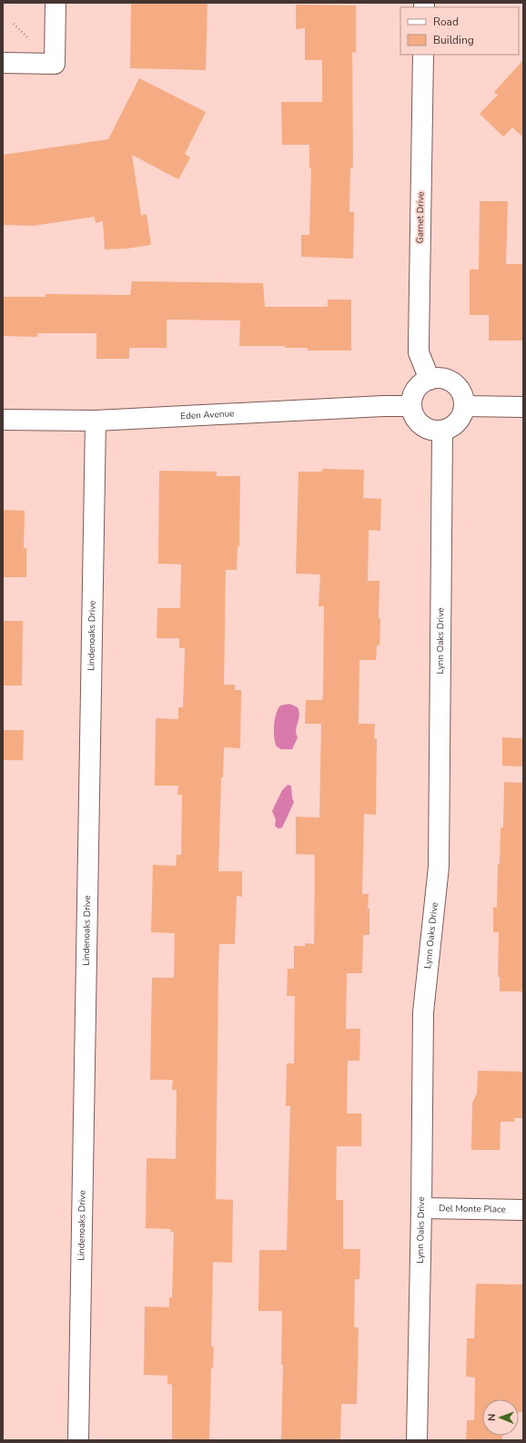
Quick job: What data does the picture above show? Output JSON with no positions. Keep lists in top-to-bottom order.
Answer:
{
  "streets": {
    "street": [
      "Garnet Drive",
      "Eden Avenue",
      "Lindenoaks Drive",
      "Lynn Oaks Drive",
      "Del Monte Place"
    ]
  },
  "crossings": [
    ["Garnet Drive", "Eden Avenue"],
    ["Garnet Drive", "Lynn Oaks Drive"],
    ["Eden Avenue", "Lindenoaks Drive"],
    ["Eden Avenue", "Lynn Oaks Drive"],
    ["Lynn Oaks Drive", "Del Monte Place"]
  ],
  "legend": ["Road", "Building"],
  "north": "left"
}
